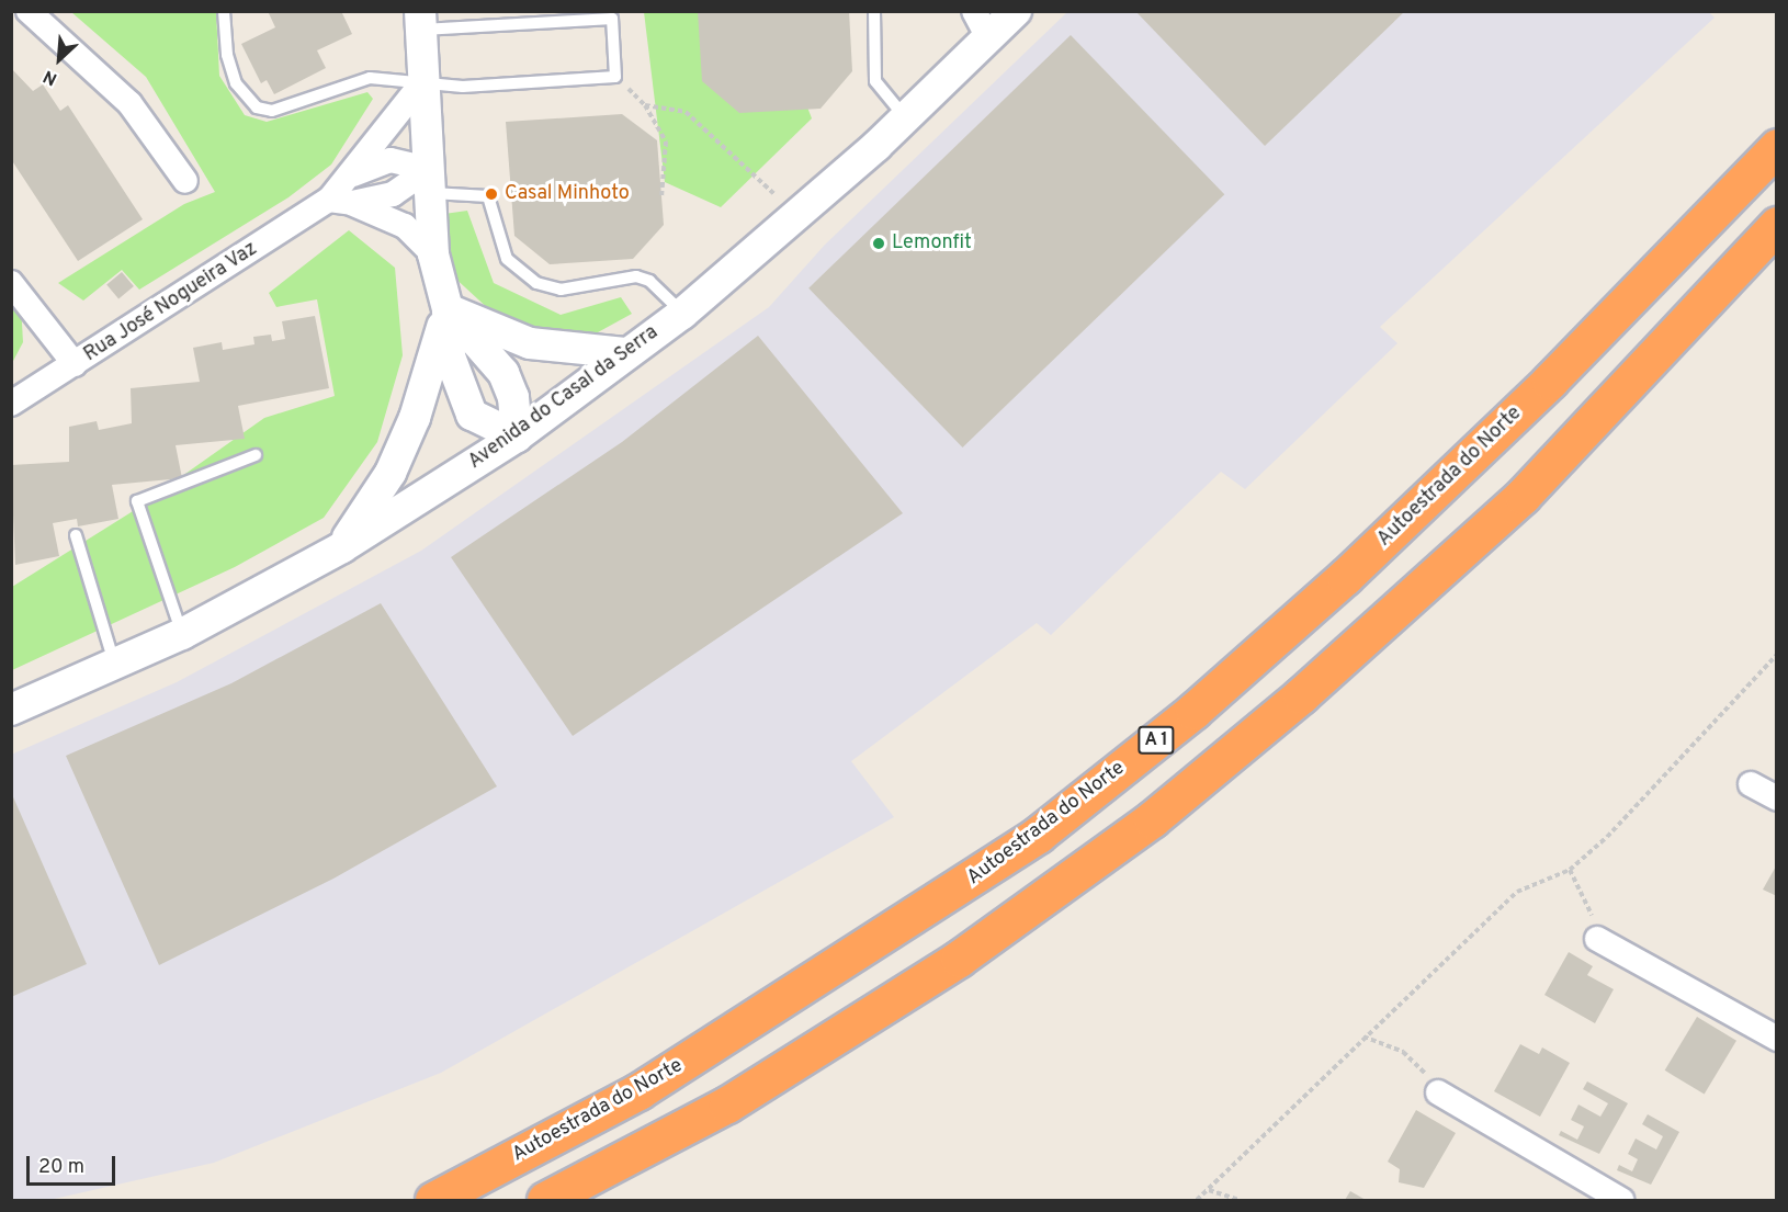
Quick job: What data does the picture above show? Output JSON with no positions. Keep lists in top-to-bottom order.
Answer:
{
  "streets": {
    "highway": ["Autoestrada do Norte", "A 1"],
    "street": ["Rua José Nogueira Vaz", "Avenida do Casal da Serra"]
  },
  "places": ["Casal Minhoto", "Lemonfit"],
  "scale_bar": "20 m",
  "north": "bottom left"
}
